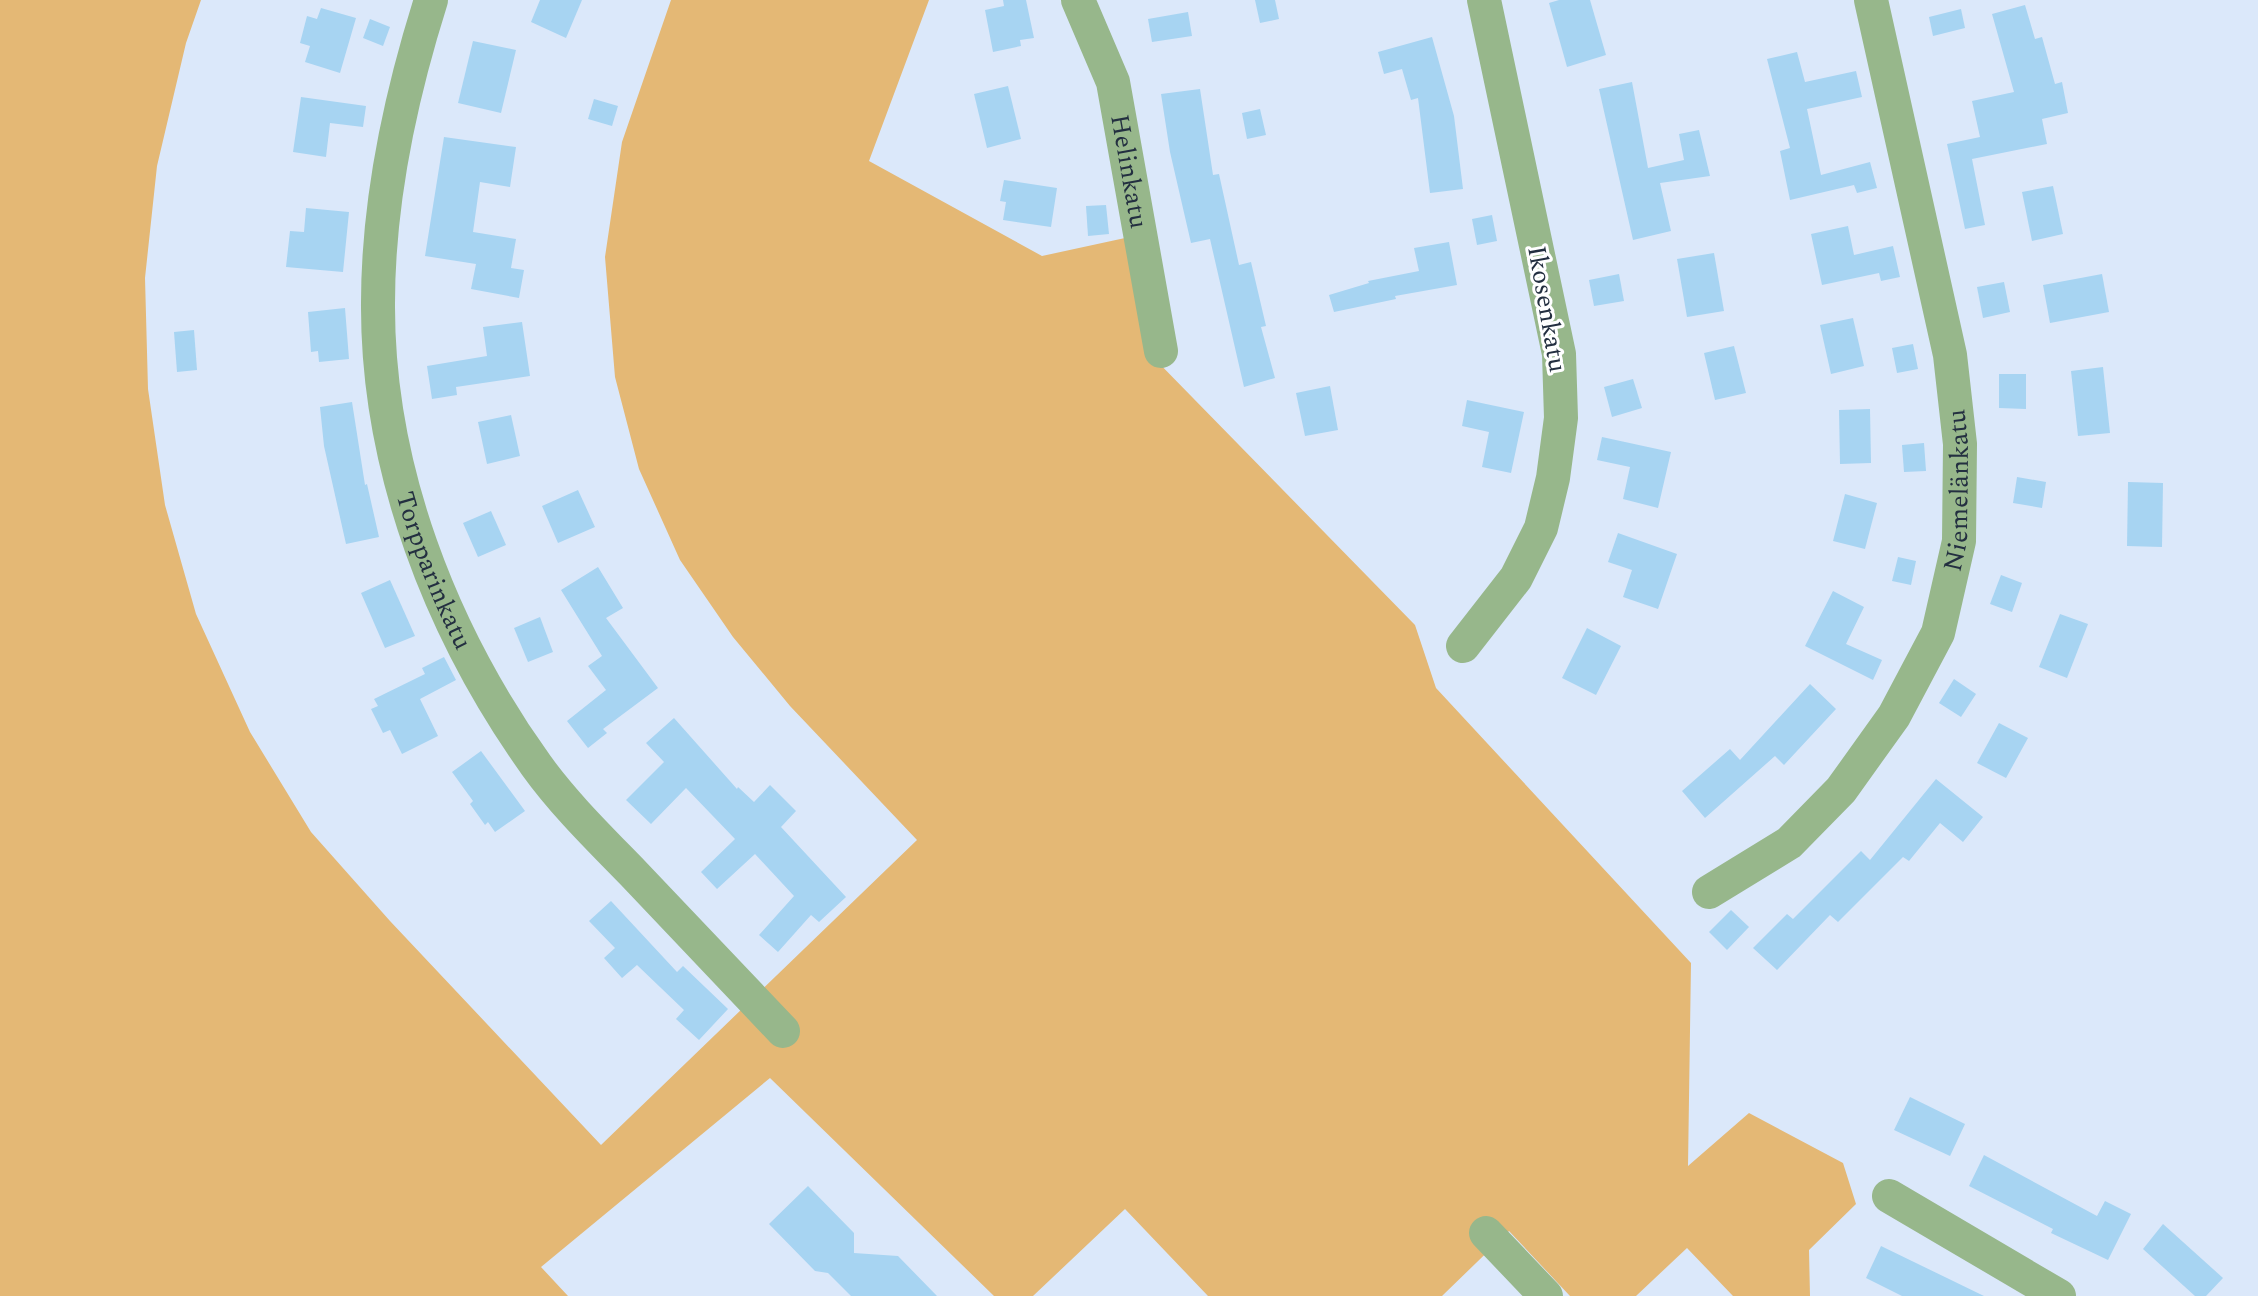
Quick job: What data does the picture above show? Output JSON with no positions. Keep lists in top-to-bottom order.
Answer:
{
  "streets": {
    "street": [
      "Helinkatu",
      "Ikosenkatu",
      "Niemelänkatu",
      "Torpparinkatu"
    ]
  }
}
